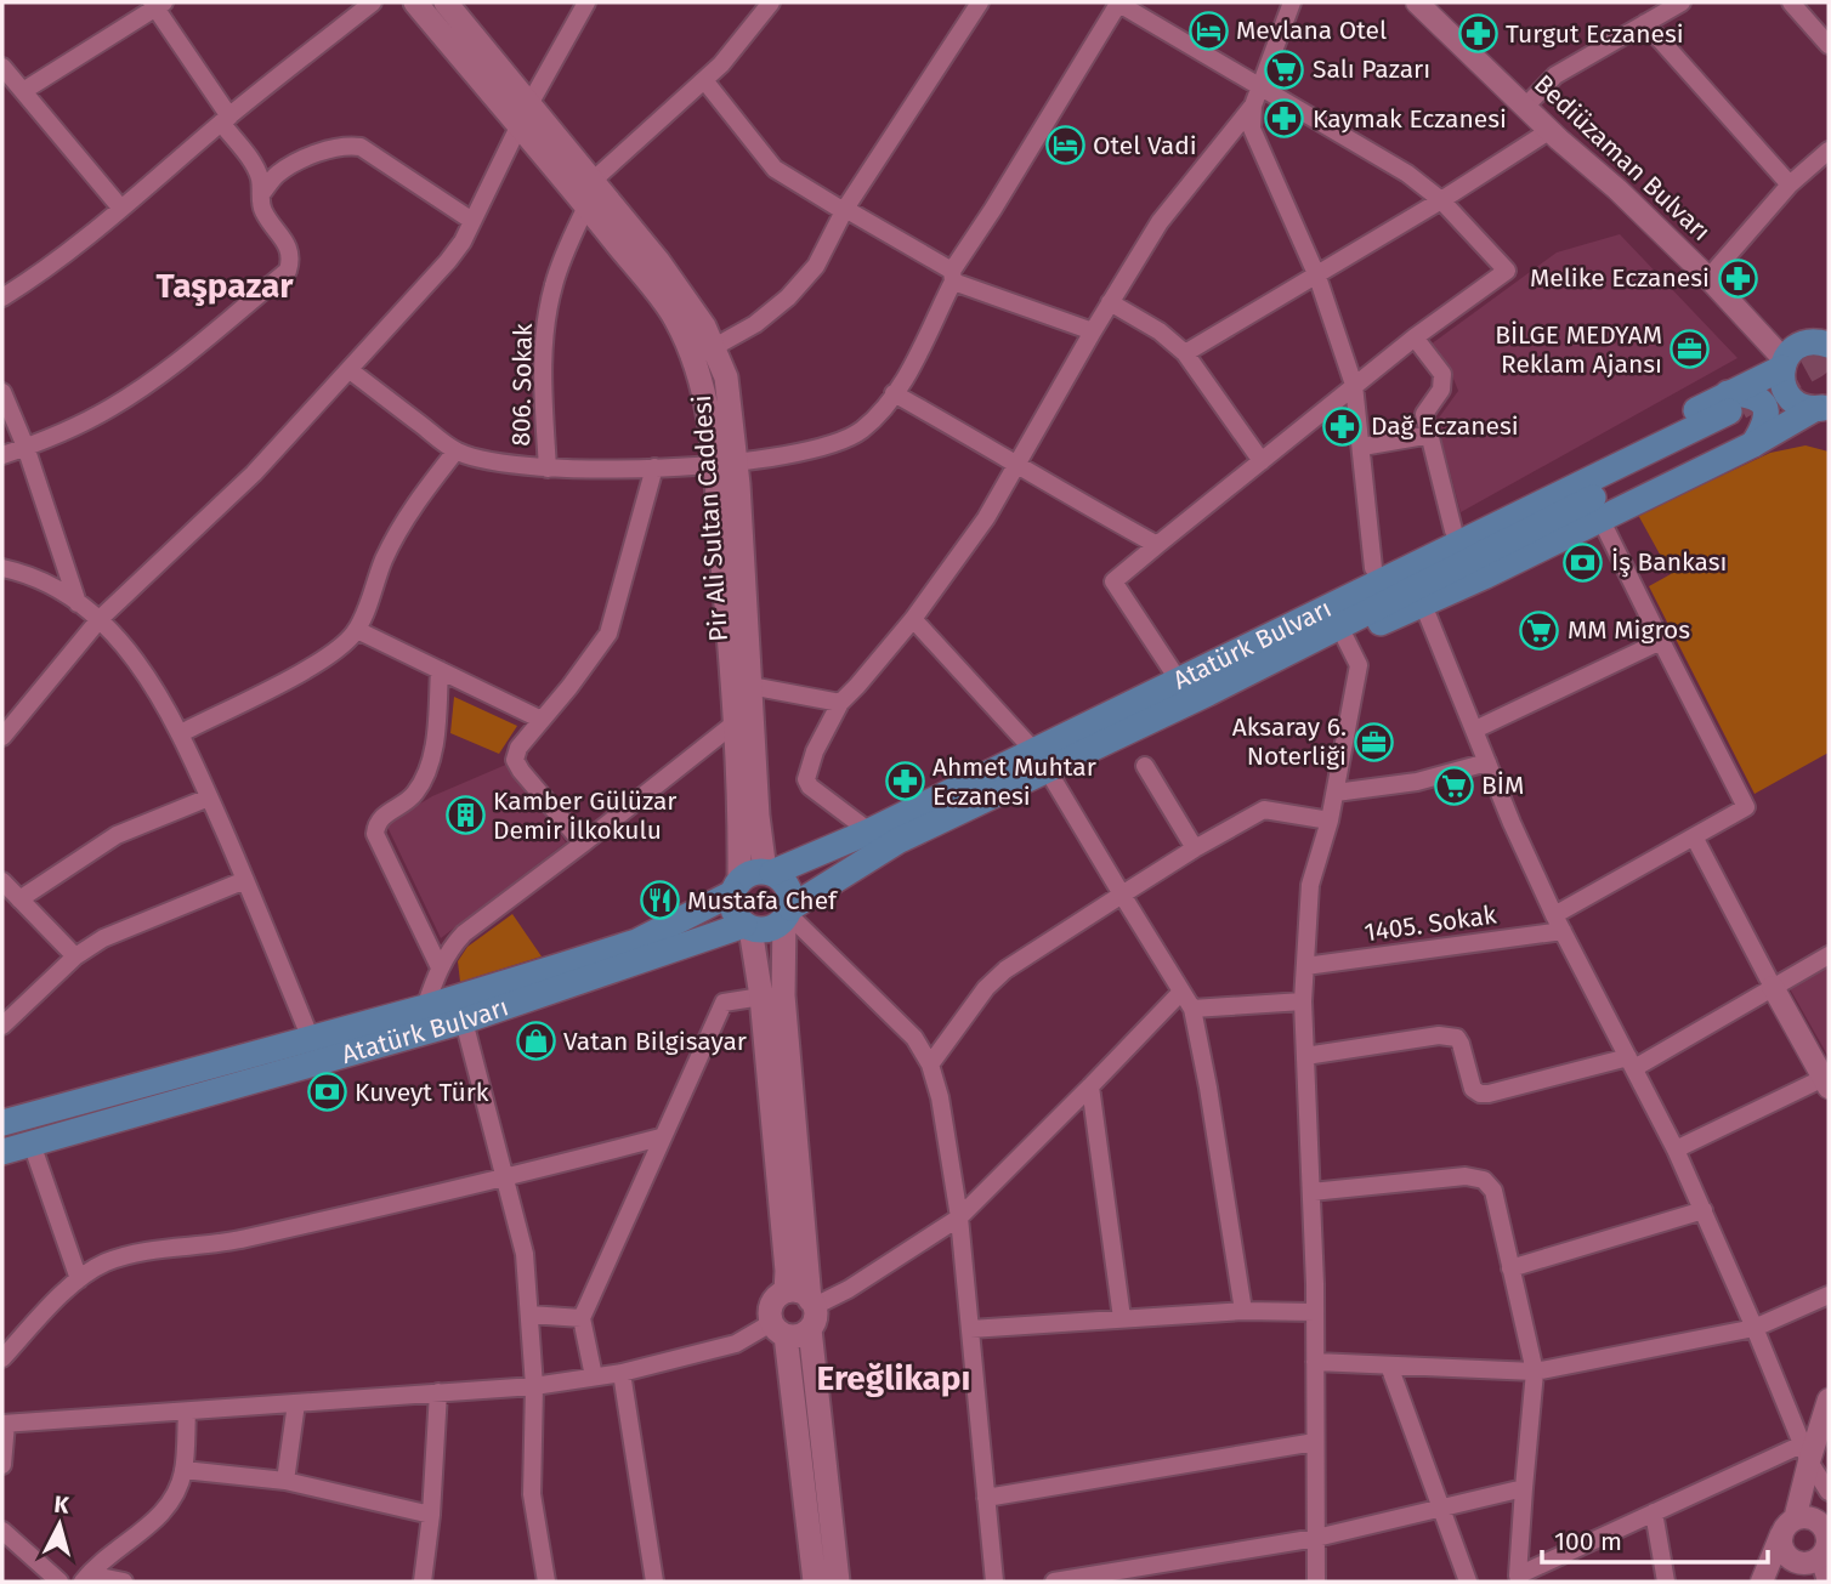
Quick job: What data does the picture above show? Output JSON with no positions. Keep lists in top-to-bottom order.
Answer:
{
  "streets": {
    "main road": ["Atatürk Bulvarı"],
    "street": ["Bediüzaman Bulvarı", "806. Sokak", "1405. Sokak"]
  },
  "districts": ["Taşpazar", "Ereğlikapı"],
  "places": {
    "hotel": ["Mevlana Otel", "Otel Vadi"],
    "pharmacy": [
      "Turgut Eczanesi",
      "Kaymak Eczanesi",
      "Melike Eczanesi",
      "Dağ Eczanesi",
      "Ahmet Muhtar Eczanesi"
    ],
    "supermarket": ["Salı Pazarı", "MM Migros", "BİM"],
    "office": ["BİLGE MEDYAM Reklam Ajansı", "Aksaray 6. Noterliği"],
    "bank": ["İş Bankası", "Kuveyt Türk"],
    "building": ["Kamber Gülüzar Demir İlkokulu"],
    "restaurant": ["Mustafa Chef"],
    "shop": ["Vatan Bilgisayar"]
  },
  "scale_bar": "100 m",
  "north": "top"
}
